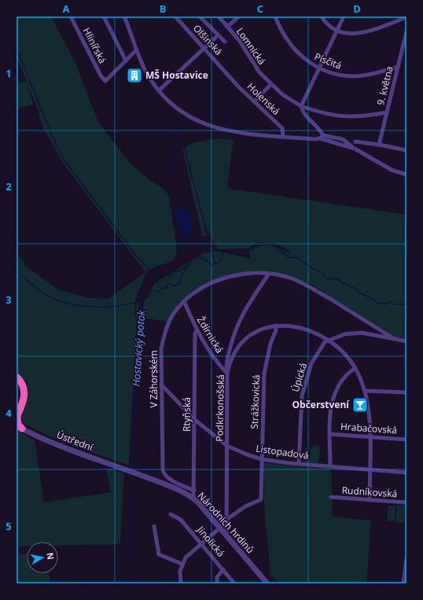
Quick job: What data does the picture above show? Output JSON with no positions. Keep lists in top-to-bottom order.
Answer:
{
  "streets": {
    "street": [
      "Olšinská",
      "Hlinířská",
      "Lomnická",
      "Písčitá",
      "9. května",
      "Holenská",
      "Ždírnická",
      "Úpická",
      "V Záhorském",
      "Strážkovická",
      "Podkrkonošská",
      "Rtyňská",
      "Hrabačovská",
      "Ústřední",
      "Listopadová",
      "Rudníkovská",
      "Národních hrdinů",
      "Jinolická"
    ]
  },
  "crossings": [
    ["Olšinská", "Holenská"],
    ["Písčitá", "9. května"],
    ["Ždírnická", "V Záhorském"],
    ["Ždírnická", "Podkrkonošská"],
    ["Ždírnická", "Rtyňská"],
    ["Úpická", "V Záhorském"],
    ["Úpická", "Podkrkonošská"],
    ["Úpická", "Listopadová"],
    ["V Záhorském", "Podkrkonošská"],
    ["V Záhorském", "Rtyňská"],
    ["V Záhorském", "Listopadová"],
    ["Strážkovická", "Podkrkonošská"],
    ["Strážkovická", "Listopadová"],
    ["Podkrkonošská", "Hrabačovská"],
    ["Podkrkonošská", "Listopadová"],
    ["Podkrkonošská", "Rudníkovská"],
    ["Podkrkonošská", "Národních hrdinů"],
    ["Rtyňská", "Listopadová"],
    ["Rtyňská", "Národních hrdinů"],
    ["Ústřední", "Národních hrdinů"]
  ],
  "water": ["Hostavický potok"],
  "places": {
    "building": ["MŠ Hostavice"],
    "bar": ["Občerstvení"]
  },
  "north": "right",
  "grid": {
    "columns": [
      "A",
      "B",
      "C",
      "D"
    ],
    "rows": [
      "1",
      "2",
      "3",
      "4",
      "5"
    ]
  }
}
